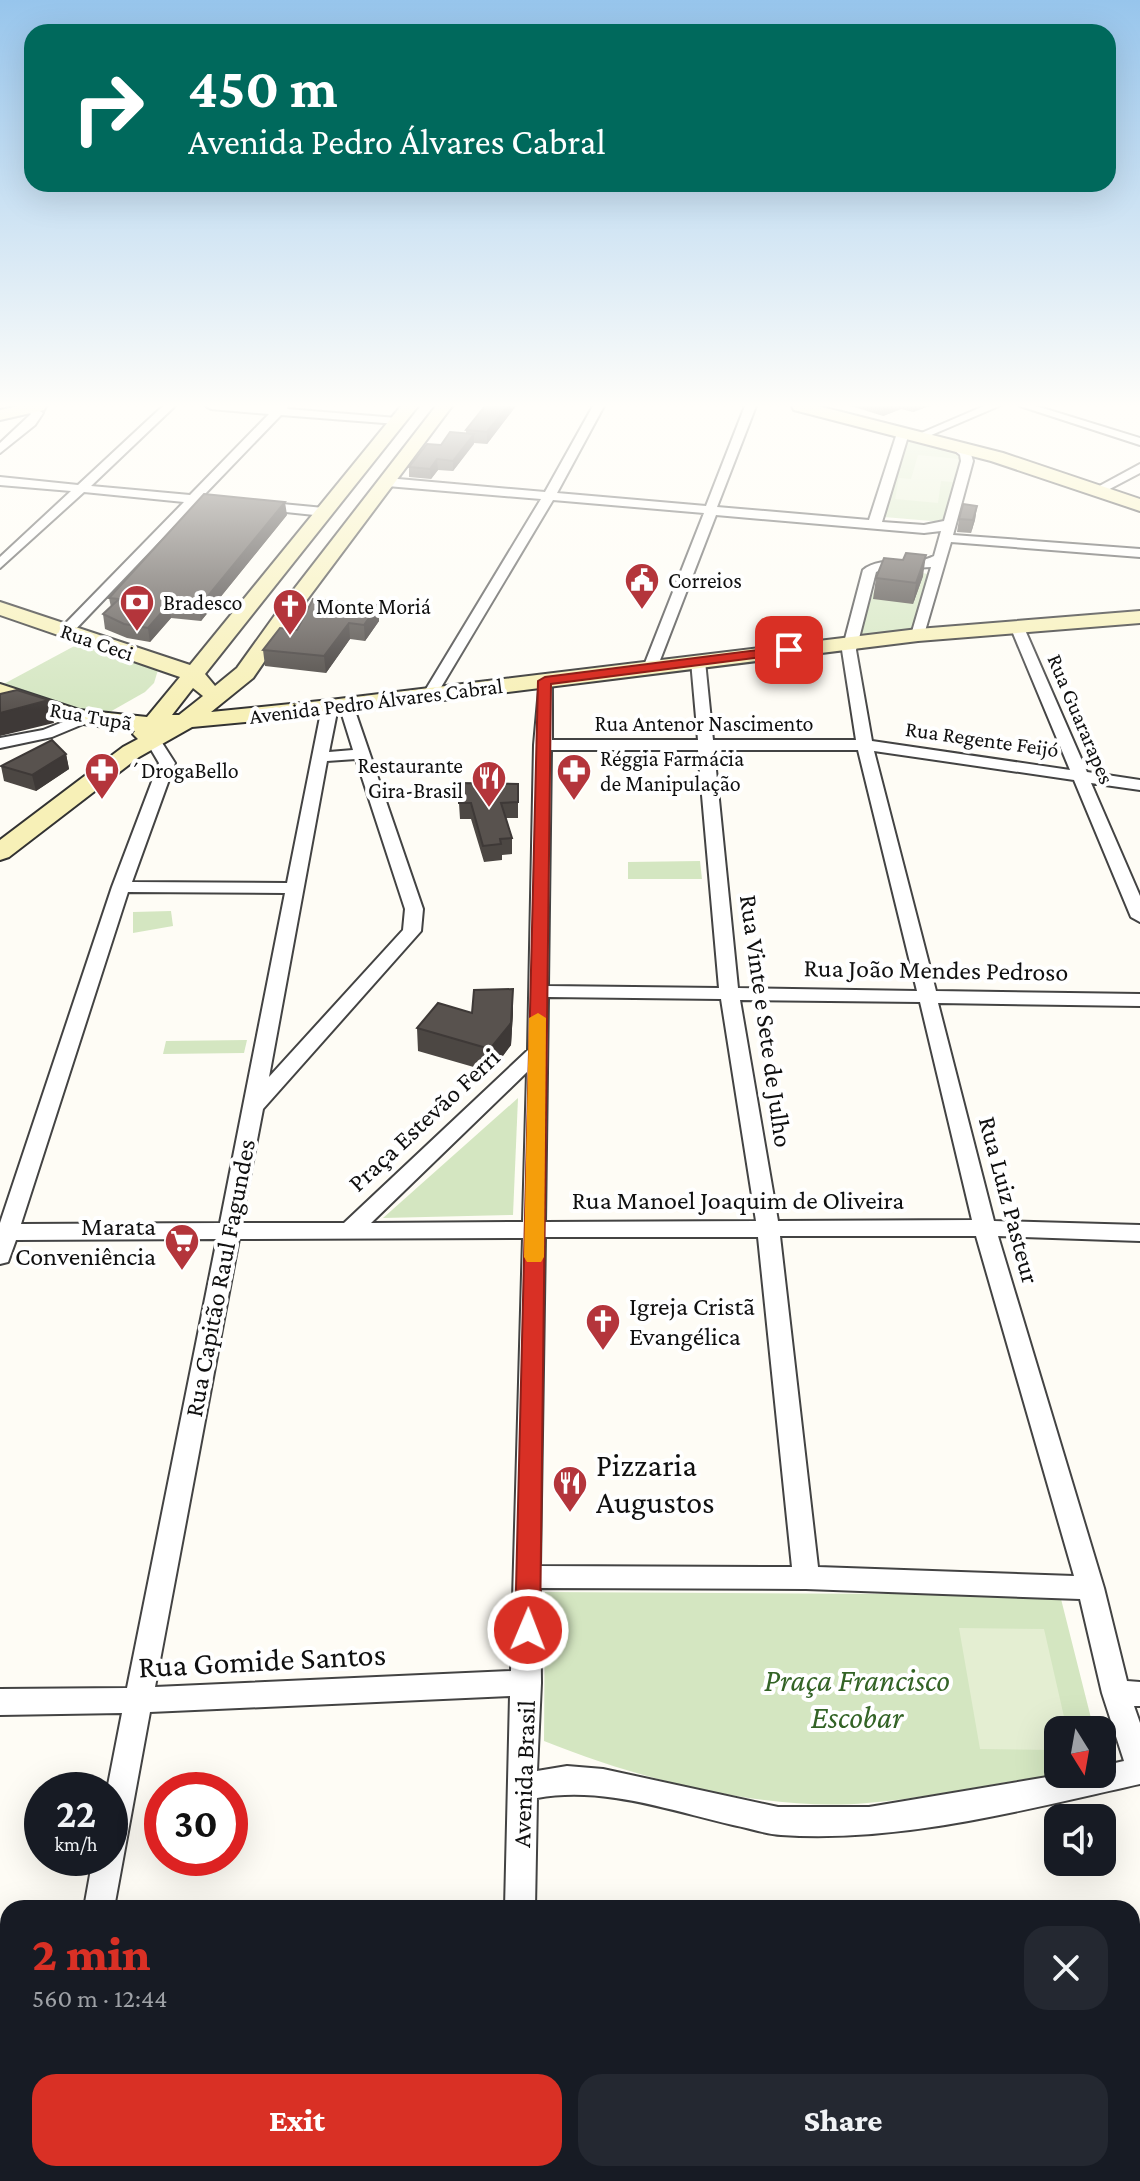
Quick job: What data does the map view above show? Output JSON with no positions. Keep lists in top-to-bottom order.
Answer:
{
  "streets": {
    "main road": ["Rua Ceci", "Avenida Pedro Álvares Cabral", "Rua Tupã"],
    "street": [
      "Rua Guararapes",
      "Rua Antenor Nascimento",
      "Rua Regente Feijó",
      "Rua João Mendes Pedroso",
      "Rua Vinte e Sete de Julho",
      "Praça Estevão Ferri",
      "Rua Manoel Joaquim de Oliveira",
      "Rua Luiz Pasteur",
      "Rua Capitão Raul Fagundes",
      "Rua Gomide Santos",
      "Avenida Brasil"
    ]
  },
  "crossings": [
    ["Avenida Pedro Álvares Cabral", "Rua Guararapes"],
    ["Avenida Pedro Álvares Cabral", "Rua Vinte e Sete de Julho"],
    ["Avenida Pedro Álvares Cabral", "Rua Luiz Pasteur"],
    ["Avenida Pedro Álvares Cabral", "Rua Capitão Raul Fagundes"],
    ["Avenida Pedro Álvares Cabral", "Avenida Brasil"],
    ["Rua Guararapes", "Rua Regente Feijó"],
    ["Rua Antenor Nascimento", "Rua Regente Feijó"],
    ["Rua Antenor Nascimento", "Rua Vinte e Sete de Julho"],
    ["Rua Antenor Nascimento", "Rua Luiz Pasteur"],
    ["Rua Antenor Nascimento", "Avenida Brasil"],
    ["Rua Regente Feijó", "Rua Luiz Pasteur"],
    ["Rua João Mendes Pedroso", "Rua Vinte e Sete de Julho"],
    ["Rua João Mendes Pedroso", "Rua Luiz Pasteur"],
    ["Rua João Mendes Pedroso", "Avenida Brasil"],
    ["Rua Vinte e Sete de Julho", "Rua Manoel Joaquim de Oliveira"],
    ["Praça Estevão Ferri", "Rua Manoel Joaquim de Oliveira"],
    ["Praça Estevão Ferri", "Avenida Brasil"],
    ["Rua Manoel Joaquim de Oliveira", "Rua Luiz Pasteur"],
    ["Rua Manoel Joaquim de Oliveira", "Rua Capitão Raul Fagundes"],
    ["Rua Manoel Joaquim de Oliveira", "Avenida Brasil"],
    ["Rua Capitão Raul Fagundes", "Rua Gomide Santos"],
    ["Rua Gomide Santos", "Avenida Brasil"]
  ],
  "parks": ["Praça Francisco Escobar"],
  "places": {
    "public building": ["Correios"],
    "bank": ["Bradesco"],
    "church": ["Monte Moriá", "Igreja Cristã Evangélica"],
    "pharmacy": ["´DrogaBello", "Réggia Farmácia de Manipulação"],
    "restaurant": ["Restaurante Gira-Brasil", "Pizzaria Augustos"],
    "supermarket": ["Marata Conveniência"]
  },
  "north": "bottom",
  "page": {
    "turn": ["450 m", "Avenida Pedro Álvares Cabral"],
    "speed": "22 km/h",
    "limit": "30",
    "heading": ["2 min", "560 m · 12:44"],
    "buttons": ["Exit", "Share"]
  }
}
